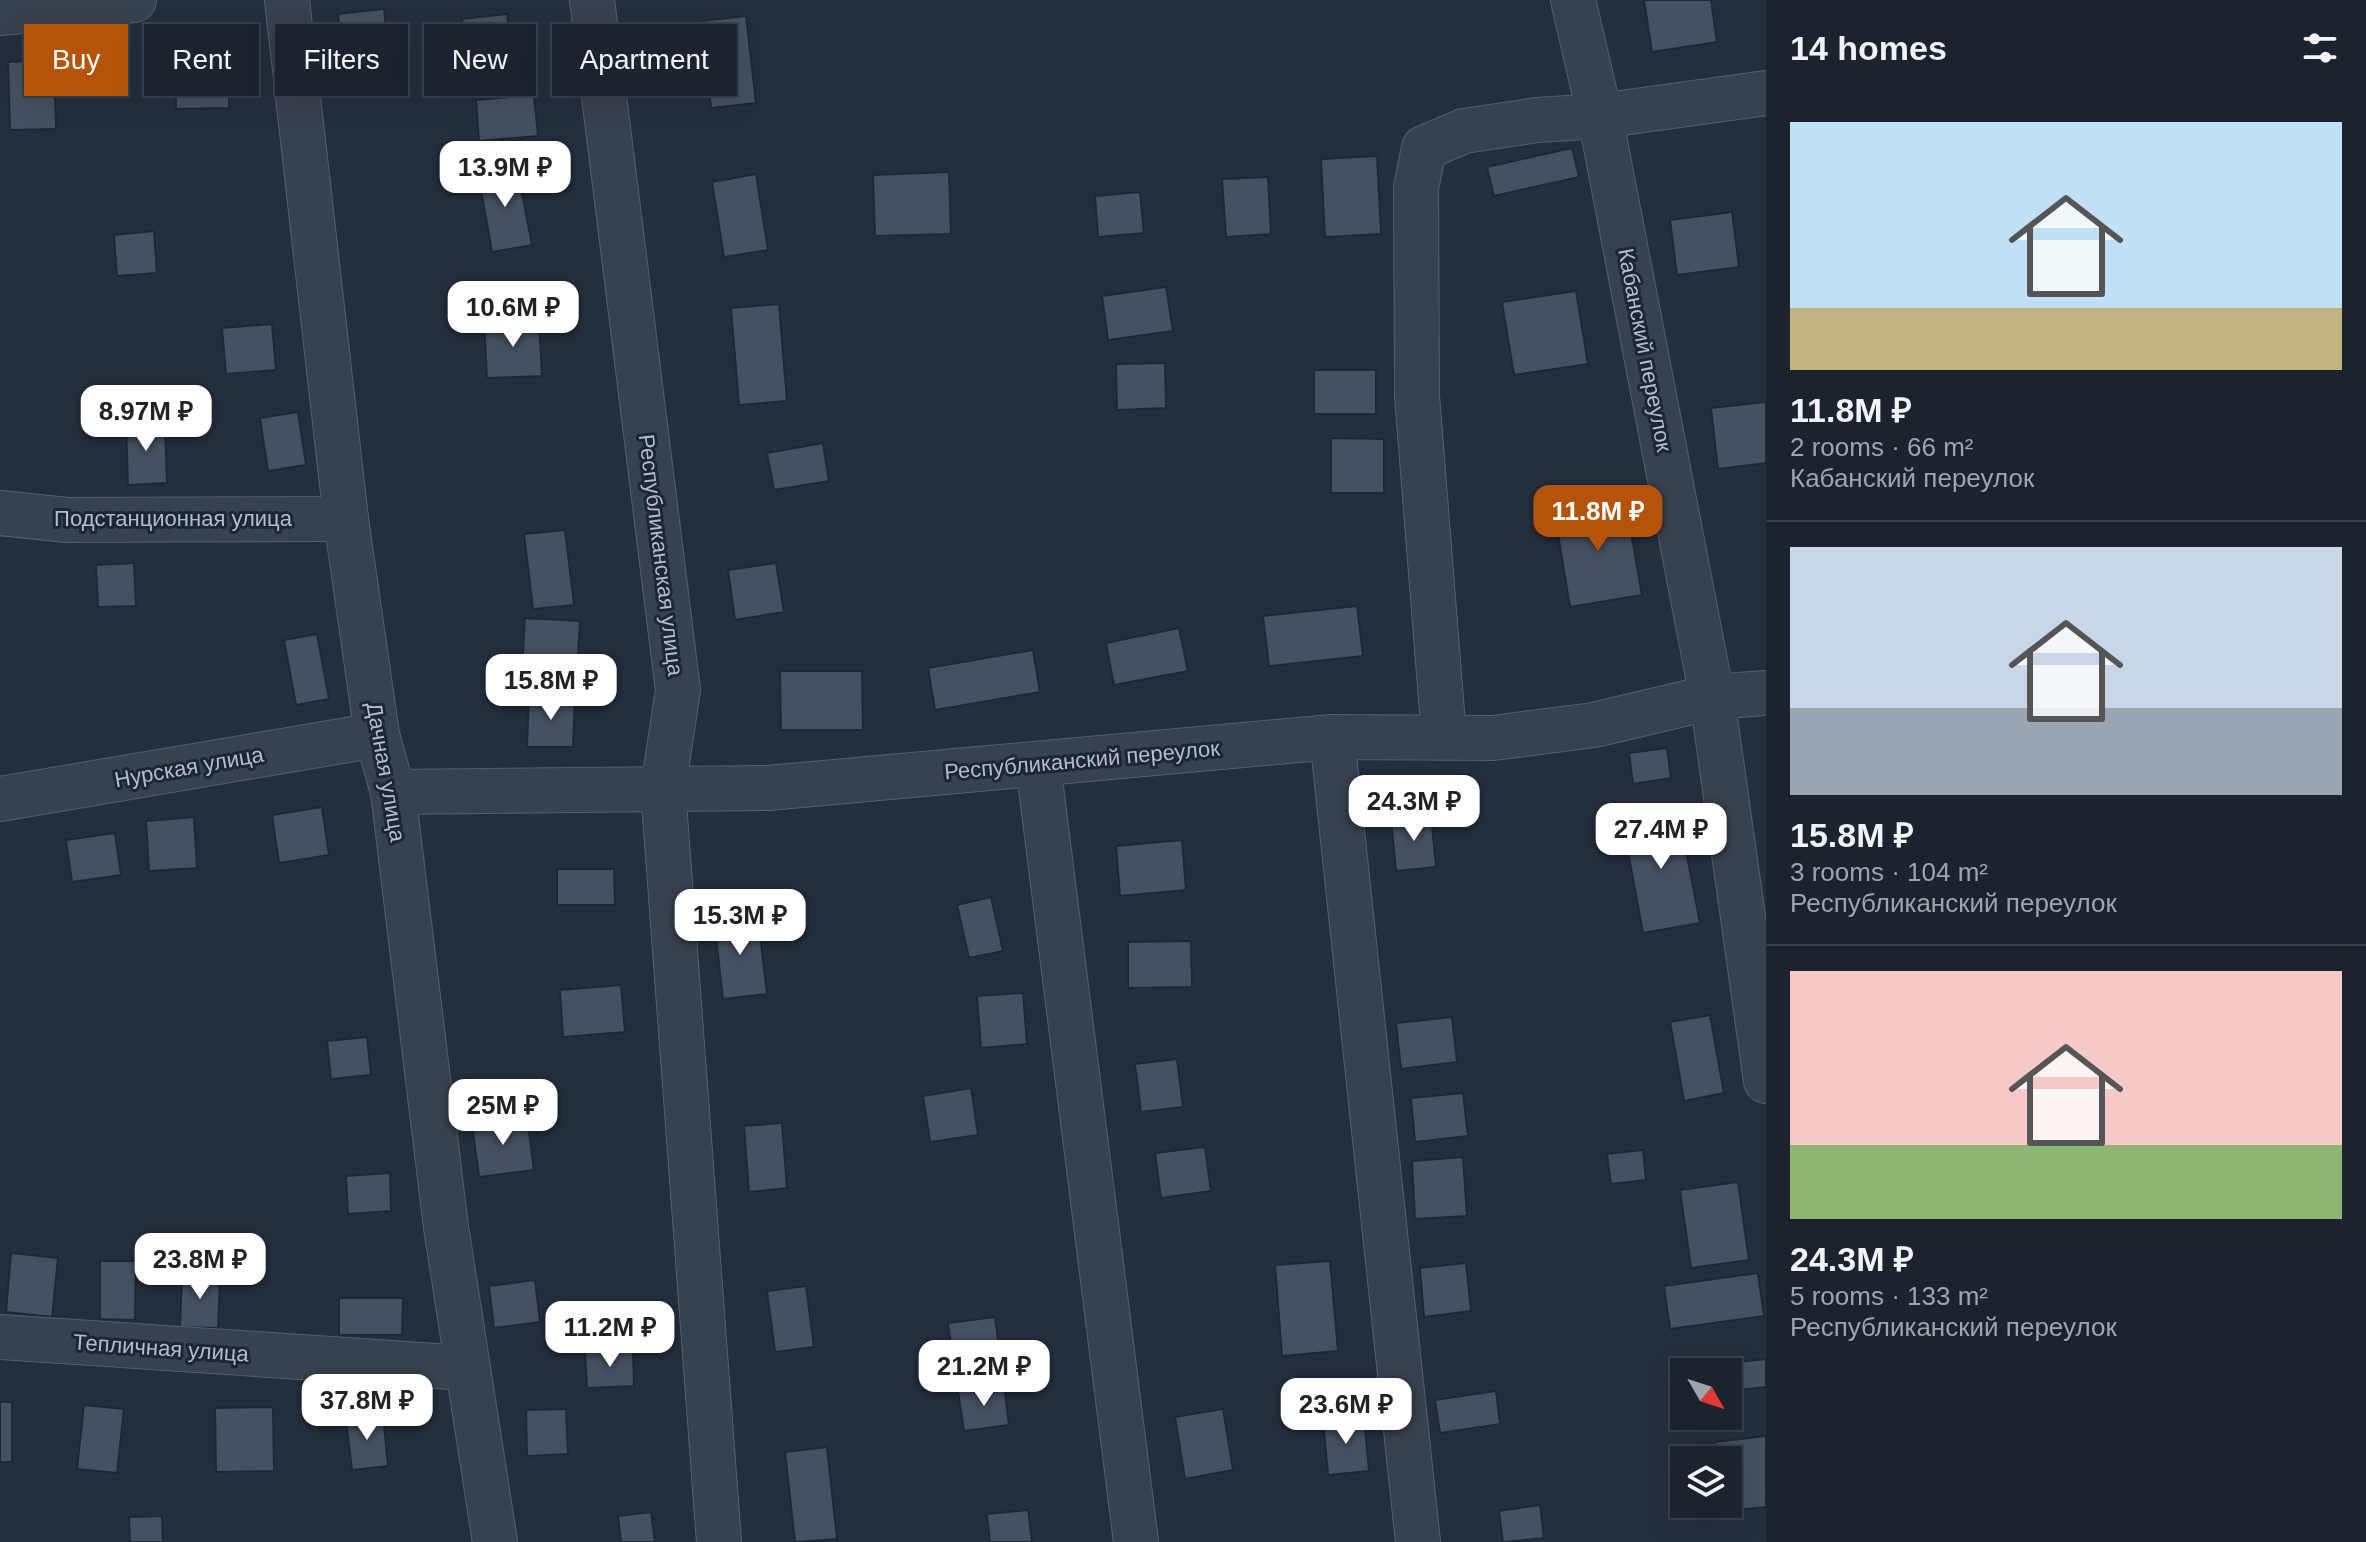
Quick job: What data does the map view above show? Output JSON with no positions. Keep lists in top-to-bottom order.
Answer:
{
  "streets": {
    "street": [
      "Кабанский переулок",
      "Подстанционная улица",
      "Республиканская улица",
      "Республиканский переулок",
      "Нурская улица",
      "Дачная улица",
      "Тепличная улица"
    ]
  },
  "crossings": [
    ["Кабанский переулок", "Республиканский переулок"],
    ["Подстанционная улица", "Дачная улица"],
    ["Республиканская улица", "Республиканский переулок"],
    ["Республиканский переулок", "Дачная улица"],
    ["Нурская улица", "Дачная улица"],
    ["Дачная улица", "Тепличная улица"]
  ],
  "north": "bottom right",
  "page": {
    "heading": "14 homes",
    "chip": [
      "Buy",
      "Rent",
      "Filters",
      "New",
      "Apartment"
    ],
    "list": [
      {
        "name": "11.8M ₽",
        "note": "2 rooms · 66 m² · Кабанский переулок"
      },
      {
        "name": "15.8M ₽",
        "note": "3 rooms · 104 m² · Республиканский переулок"
      },
      {
        "name": "24.3M ₽",
        "note": "5 rooms · 133 m² · Республиканский переулок"
      }
    ],
    "price": [
      "13.9M ₽",
      "10.6M ₽",
      "8.97M ₽",
      "11.8M ₽",
      "15.8M ₽",
      "24.3M ₽",
      "27.4M ₽",
      "15.3M ₽",
      "25M ₽",
      "23.8M ₽",
      "11.2M ₽",
      "21.2M ₽",
      "37.8M ₽",
      "23.6M ₽"
    ]
  }
}
